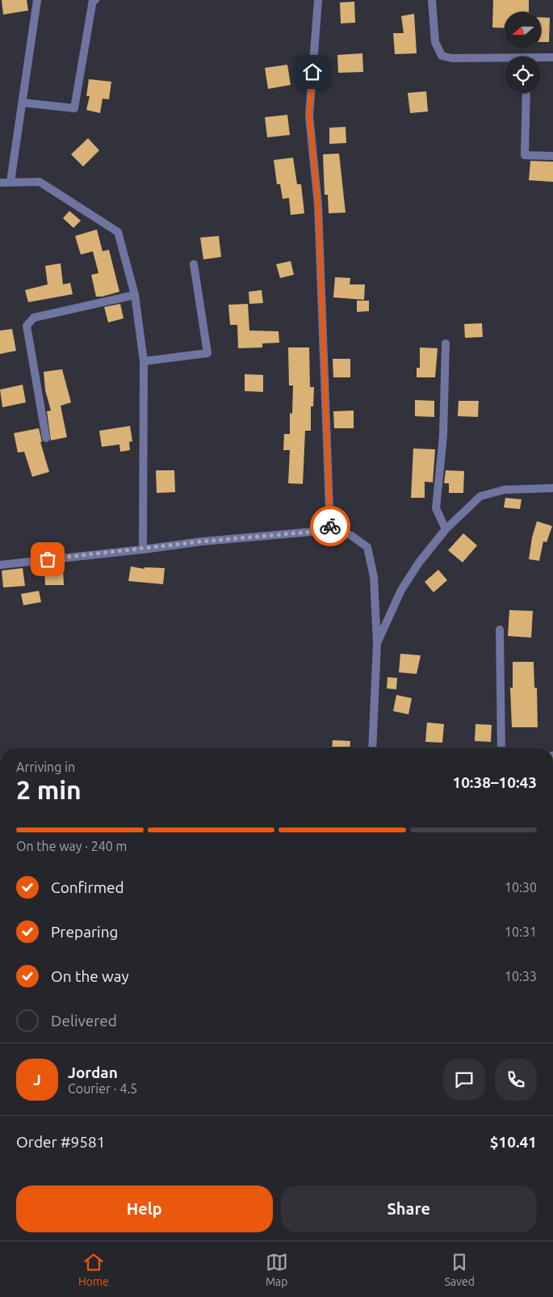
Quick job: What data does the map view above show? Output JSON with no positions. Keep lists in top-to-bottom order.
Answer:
{
  "north": "left",
  "page": {
    "heading": ["2 min", "Arriving in", "10:38–10:43"],
    "panel": [
      "Jordan",
      "Courier · 4.5",
      "Order #9581",
      "$10.41"
    ],
    "bar": "On the way · 240 m",
    "list": [
      ["Confirmed", "10:30"],
      ["Preparing", "10:31"],
      ["On the way", "10:33"],
      "Delivered"
    ],
    "round": "J",
    "buttons": ["Help", "Share"],
    "tabs": ["Home", "Map", "Saved"]
  }
}
